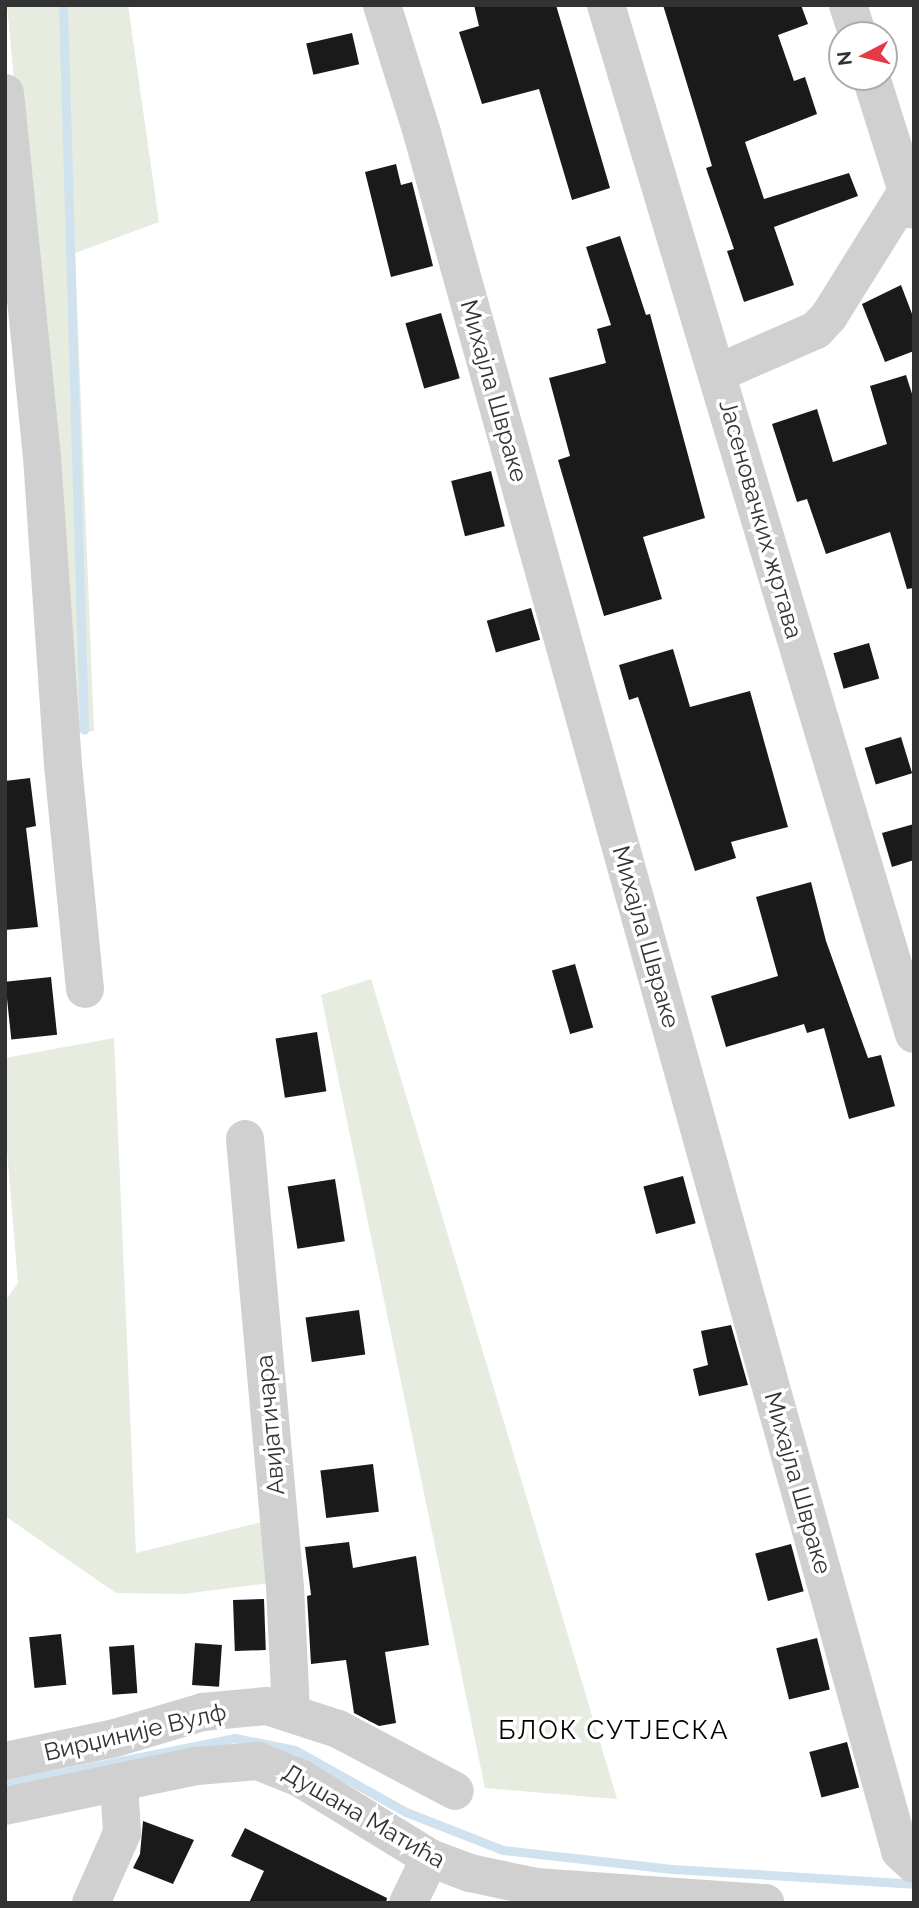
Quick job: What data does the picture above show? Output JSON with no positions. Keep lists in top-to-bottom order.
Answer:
{
  "streets": {
    "street": [
      "Михајла Швраке",
      "Јасеновачких жртава",
      "Авијатичара",
      "Вирџиније Вулф",
      "Душана Матића"
    ]
  },
  "crossings": [
    ["Авијатичара", "Вирџиније Вулф"]
  ],
  "districts": ["БЛОК СУТЈЕСКА"],
  "north": "left"
}
